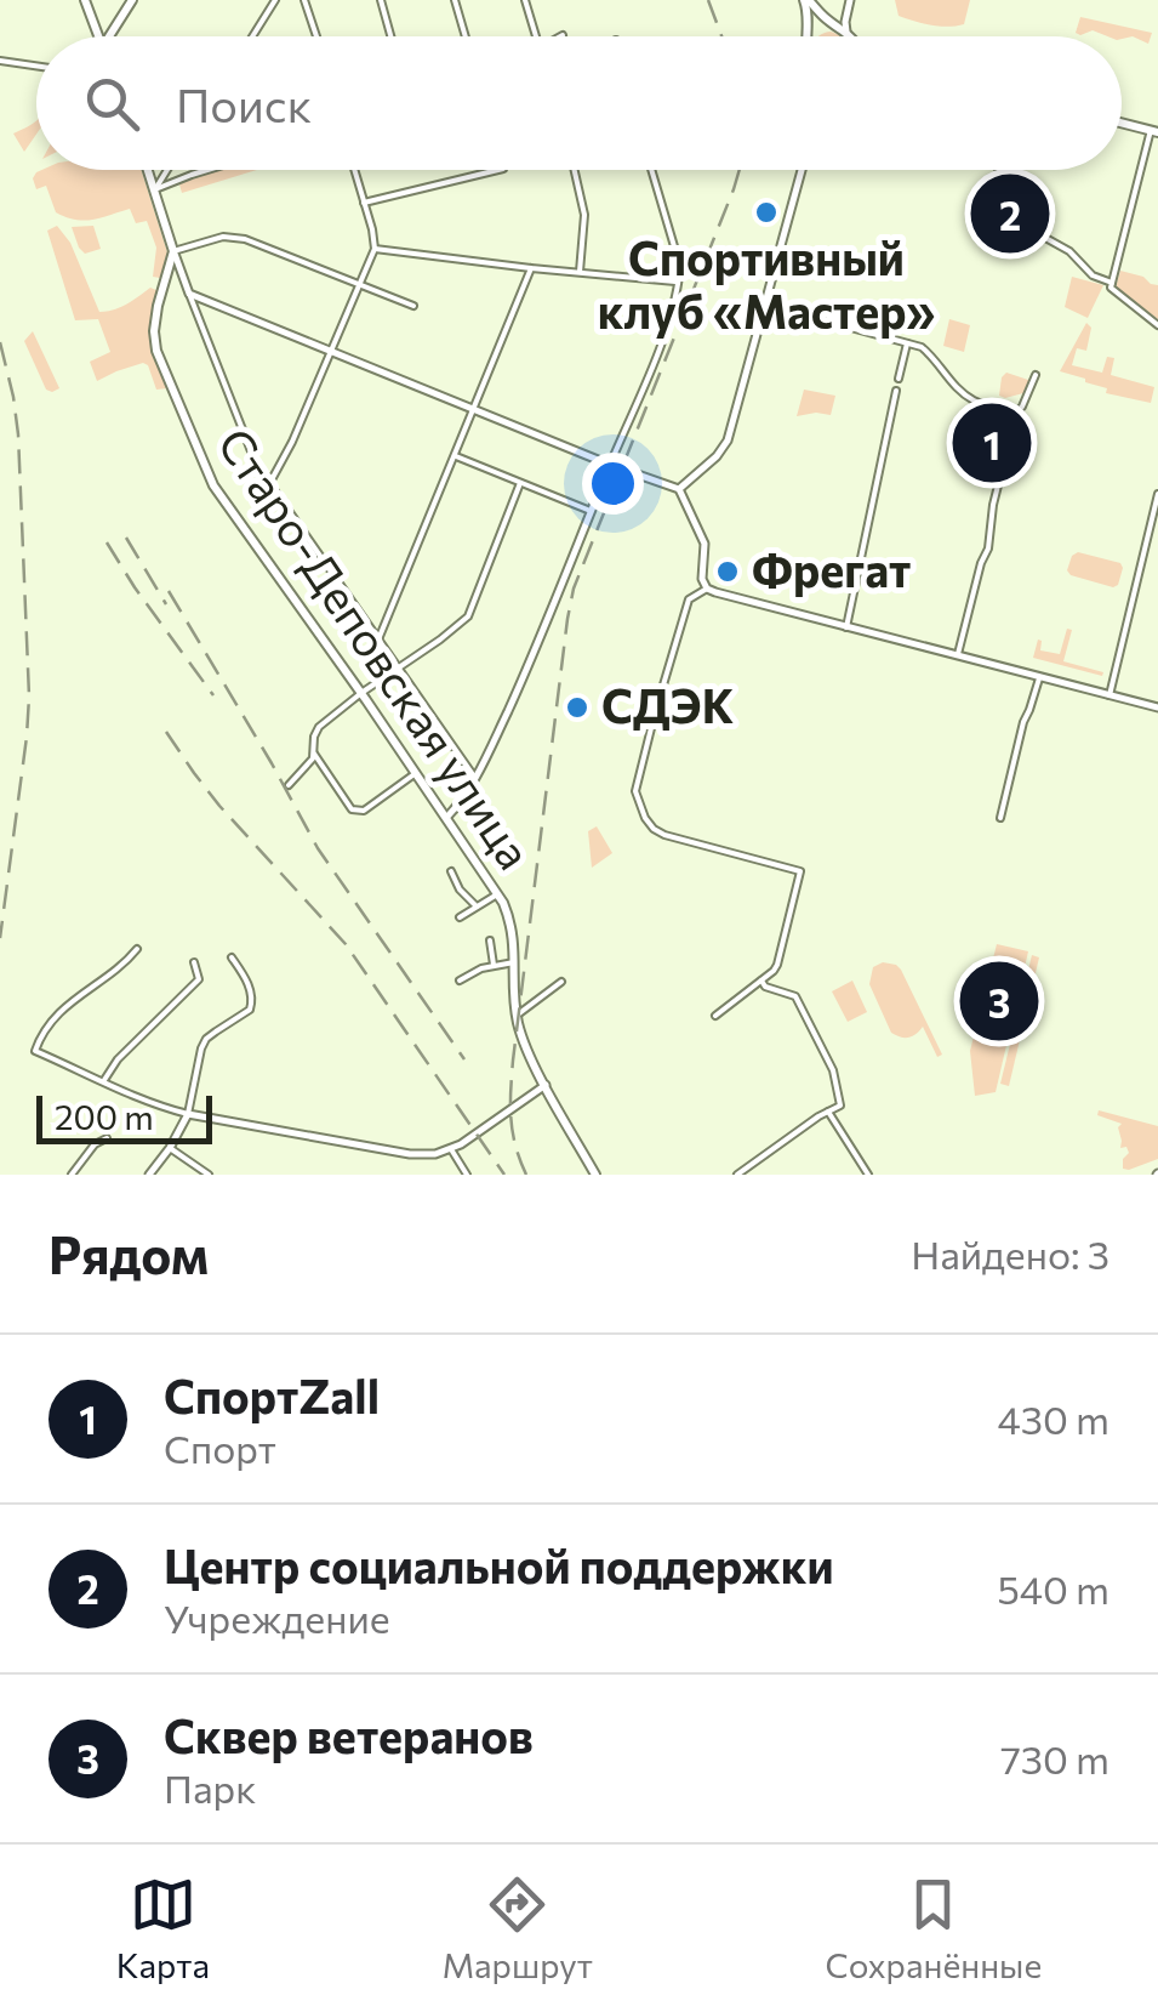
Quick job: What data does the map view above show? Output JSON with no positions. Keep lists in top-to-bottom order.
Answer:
{
  "streets": {
    "main road": ["Старо-Деповская улица"]
  },
  "places": ["Спортивный клуб «Мастер»", "Фрегат", "СДЭК"],
  "scale_bar": "200 m",
  "page": {
    "search": "Поиск",
    "pins": ["2", "1", "3"],
    "scale": "200 m",
    "heading": ["Рядом", "Найдено: 3"],
    "list": [
      {
        "mark": "1",
        "name": "СпортZall",
        "note": "Спорт",
        "value": "430 m"
      },
      {
        "mark": "2",
        "name": "Центр социальной поддержки",
        "note": "Учреждение",
        "value": "540 m"
      },
      {
        "mark": "3",
        "name": "Сквер ветеранов",
        "note": "Парк",
        "value": "730 m"
      }
    ],
    "nav": ["Карта", "Маршрут", "Сохранённые"]
  }
}
